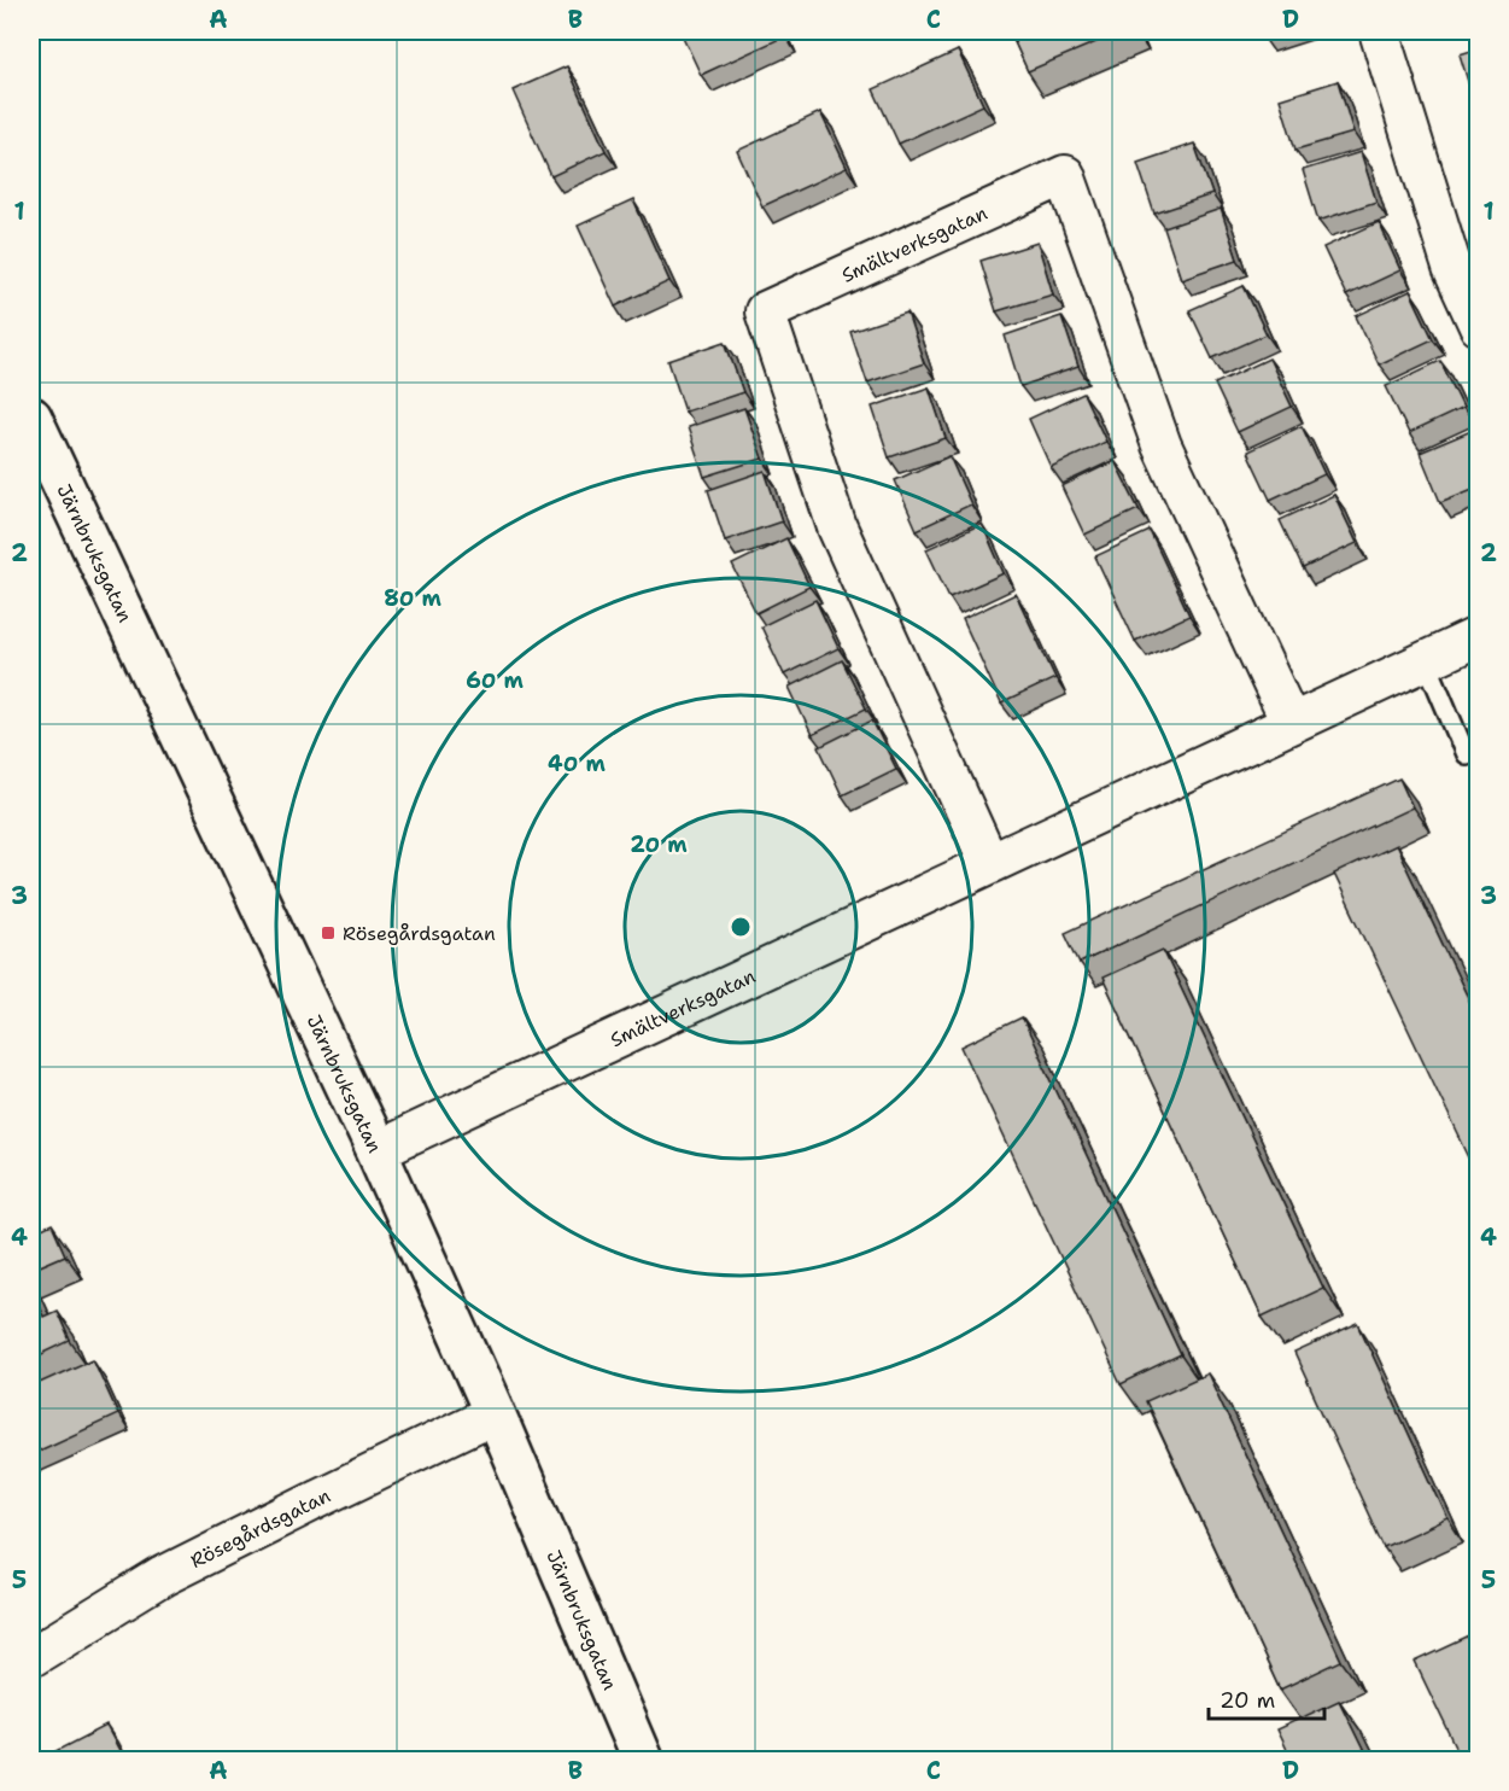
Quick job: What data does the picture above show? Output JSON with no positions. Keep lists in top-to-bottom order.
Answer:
{
  "streets": {
    "street": ["Smältverksgatan", "Järnbruksgatan", "Rösegårdsgatan"]
  },
  "crossings": [
    ["Smältverksgatan", "Järnbruksgatan"],
    ["Järnbruksgatan", "Rösegårdsgatan"]
  ],
  "places": {
    "transit": ["Rösegårdsgatan"]
  },
  "scale_bar": "20 m",
  "grid": {
    "columns": [
      "A",
      "B",
      "C",
      "D"
    ],
    "rows": [
      "1",
      "2",
      "3",
      "4",
      "5"
    ]
  },
  "rings": [
    "80 m",
    "60 m",
    "40 m",
    "20 m"
  ]
}
